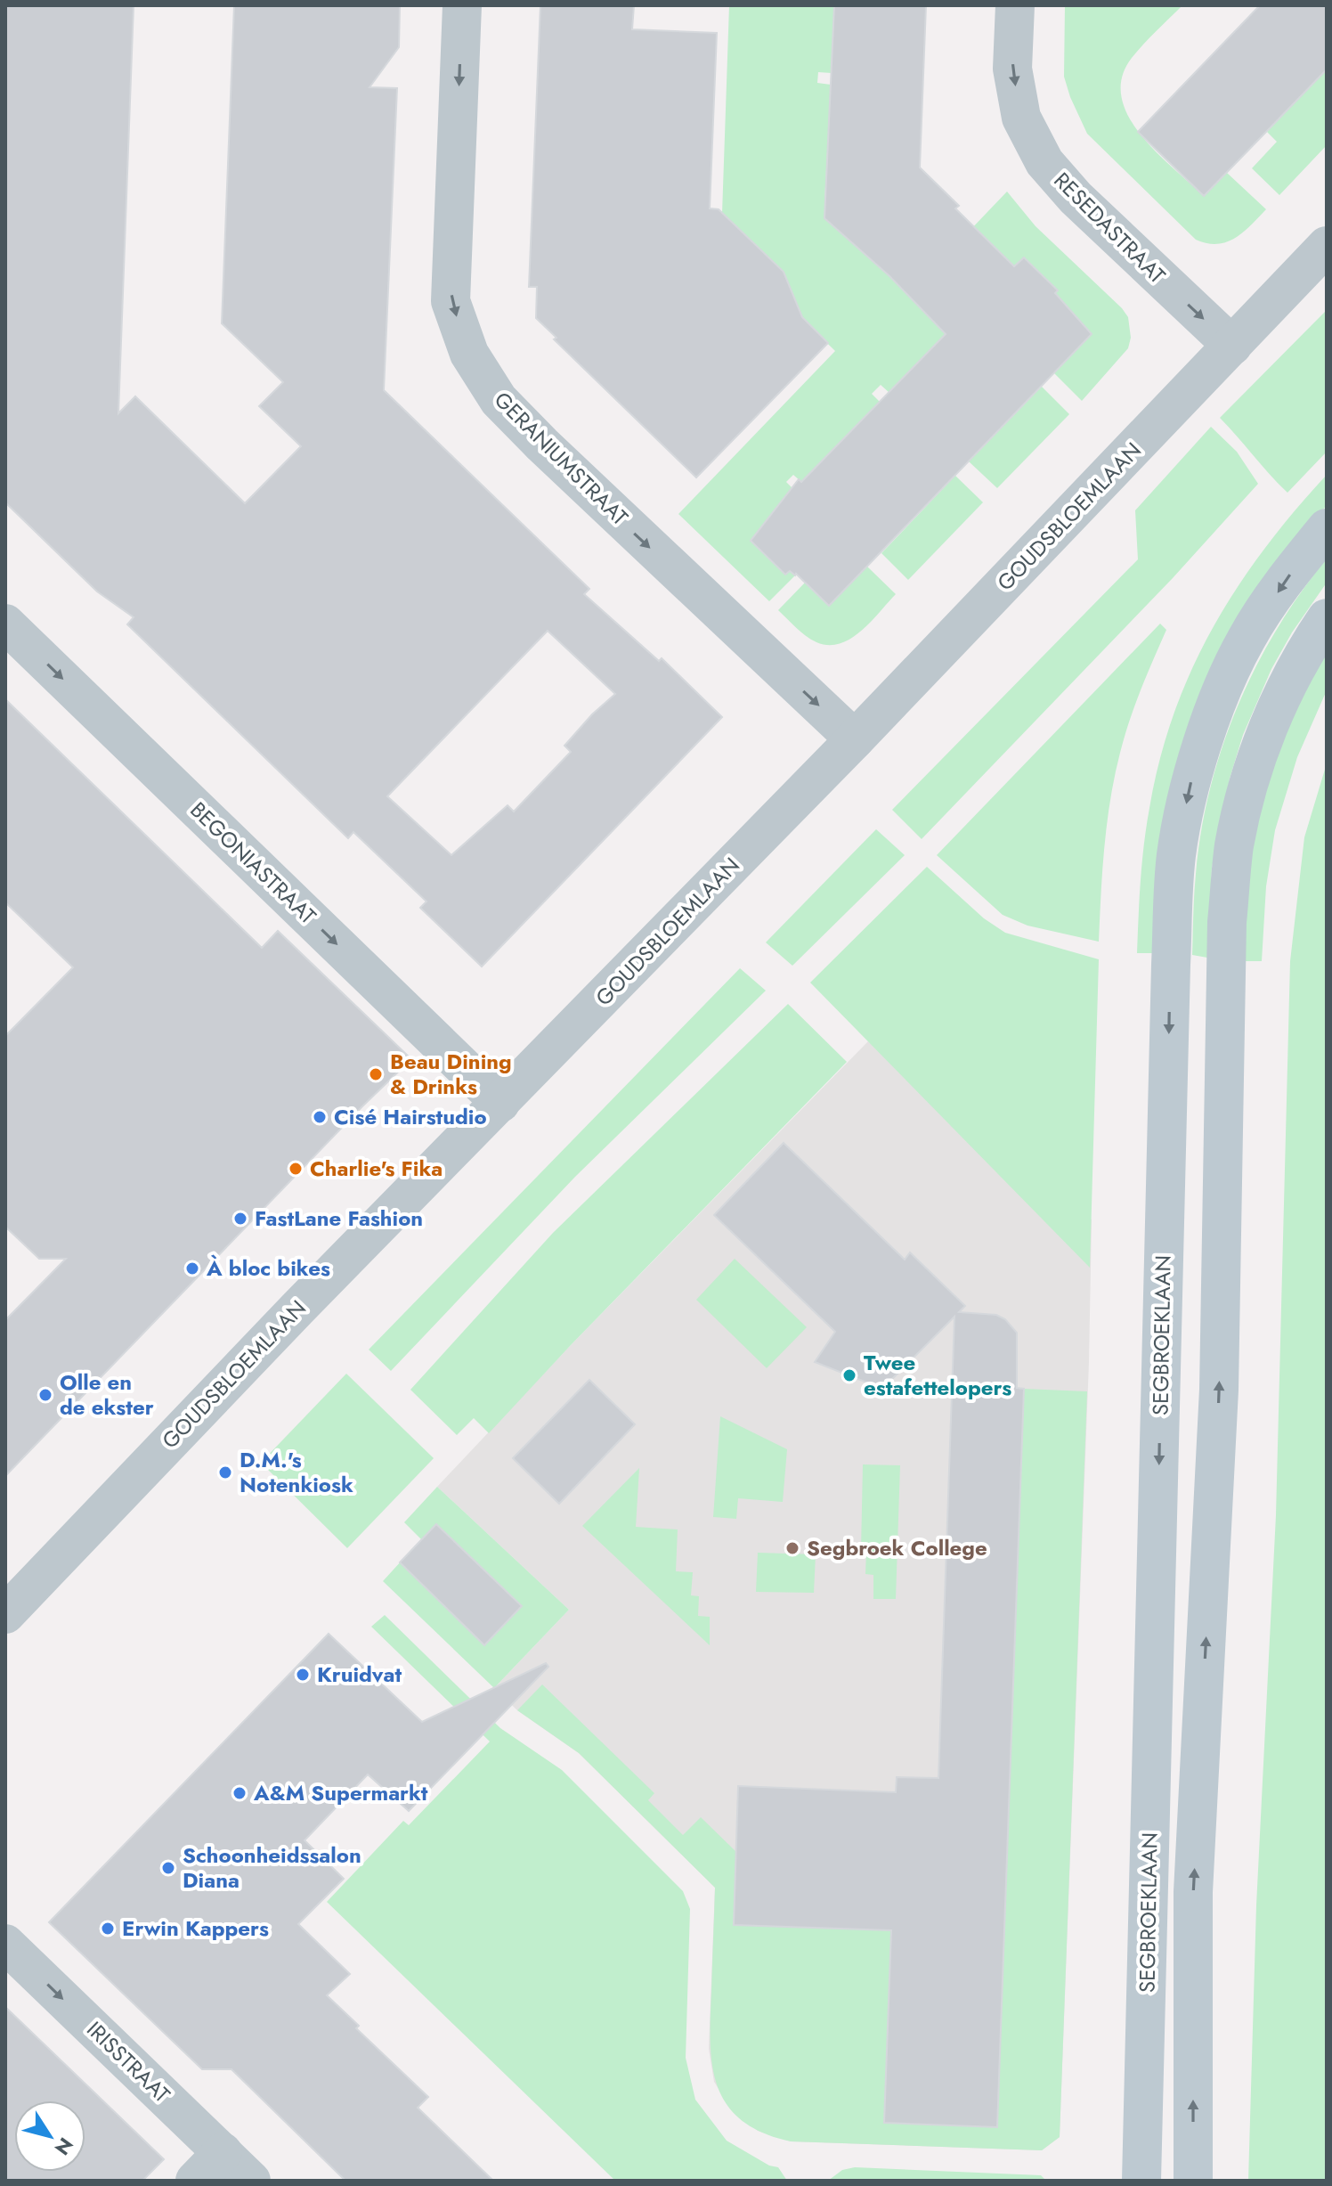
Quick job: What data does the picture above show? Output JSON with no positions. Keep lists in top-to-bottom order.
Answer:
{
  "streets": {
    "main road": ["SEGBROEKLAAN"],
    "street": [
      "RESEDASTRAAT",
      "GERANIUMSTRAAT",
      "GOUDSBLOEMLAAN",
      "BEGONIASTRAAT",
      "IRISSTRAAT"
    ]
  },
  "crossings": [
    ["RESEDASTRAAT", "GOUDSBLOEMLAAN"],
    ["GERANIUMSTRAAT", "GOUDSBLOEMLAAN"],
    ["GOUDSBLOEMLAAN", "BEGONIASTRAAT"]
  ],
  "one_way": [
    "RESEDASTRAAT",
    "GERANIUMSTRAAT",
    "BEGONIASTRAAT",
    "IRISSTRAAT"
  ],
  "places": [
    "Beau Dining & Drinks",
    "Cisé Hairstudio",
    "Charlie's Fika",
    "FastLane Fashion",
    "À bloc bikes",
    "Twee estafettelopers",
    "Olle en de ekster",
    "D.M.'s Notenkiosk",
    "Segbroek College",
    "Kruidvat",
    "A&M Supermarkt",
    "Schoonheidssalon Diana",
    "Erwin Kappers"
  ],
  "north": "bottom right"
}
